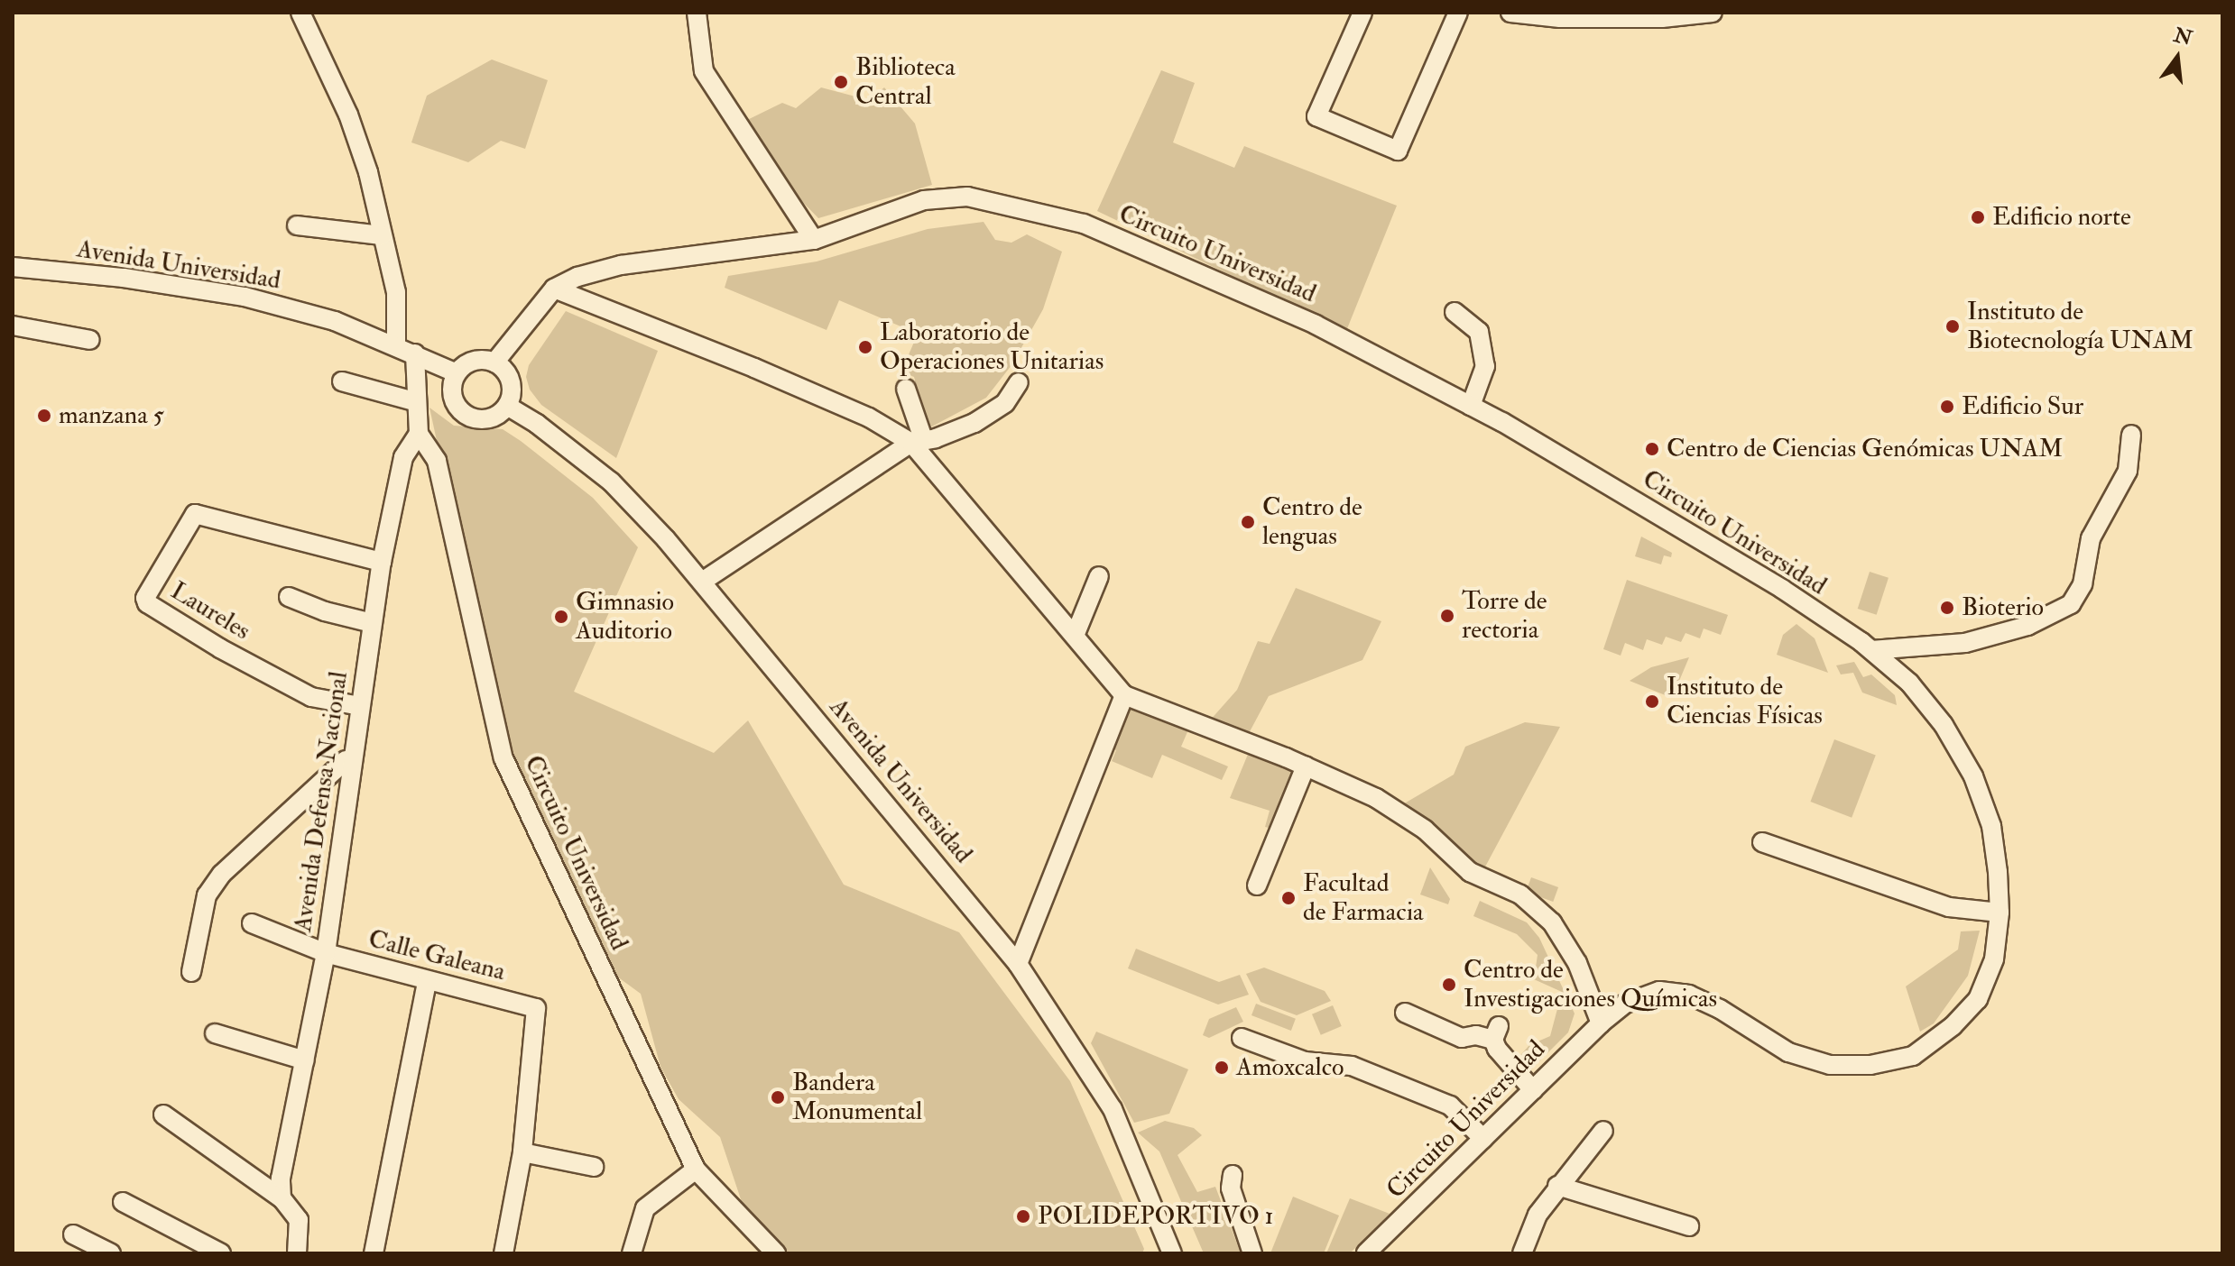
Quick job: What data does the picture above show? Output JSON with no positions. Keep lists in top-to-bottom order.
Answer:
{
  "streets": {
    "street": [
      "Circuito Universidad",
      "Avenida Universidad",
      "Laureles",
      "Avenida Defensa Nacional",
      "Calle Galeana"
    ]
  },
  "crossings": [
    ["Circuito Universidad", "Avenida Universidad"],
    ["Circuito Universidad", "Avenida Defensa Nacional"],
    ["Laureles", "Avenida Defensa Nacional"],
    ["Avenida Defensa Nacional", "Calle Galeana"]
  ],
  "places": [
    "Biblioteca Central",
    "Edificio norte",
    "Instituto de Biotecnología UNAM",
    "Laboratorio de Operaciones Unitarias",
    "Edificio Sur",
    "manzana 5",
    "Centro de Ciencias Genómicas UNAM",
    "Centro de lenguas",
    "Bioterio",
    "Torre de rectoria",
    "Gimnasio Auditorio",
    "Instituto de Ciencias Físicas",
    "Facultad de Farmacia",
    "Centro de Investigaciones Químicas",
    "Amoxcalco",
    "Bandera Monumental",
    "POLIDEPORTIVO 1"
  ],
  "north": "top"
}
